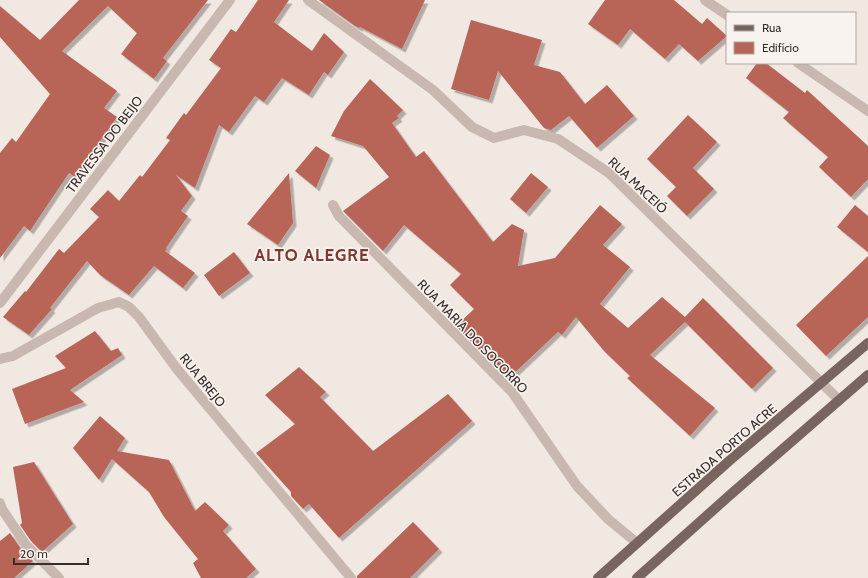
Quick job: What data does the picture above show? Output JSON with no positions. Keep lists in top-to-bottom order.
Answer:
{
  "streets": {
    "main road": ["ESTRADA PORTO ACRE"],
    "street": [
      "TRAVESSA DO BEIJO",
      "RUA MACEIÓ",
      "RUA MARIA DO SOCORRO",
      "RUA BREJO"
    ]
  },
  "crossings": [
    ["RUA MACEIÓ", "ESTRADA PORTO ACRE"],
    ["RUA MARIA DO SOCORRO", "ESTRADA PORTO ACRE"]
  ],
  "districts": ["ALTO ALEGRE"],
  "legend": ["Rua", "Edifício"],
  "scale_bar": "20 m"
}
